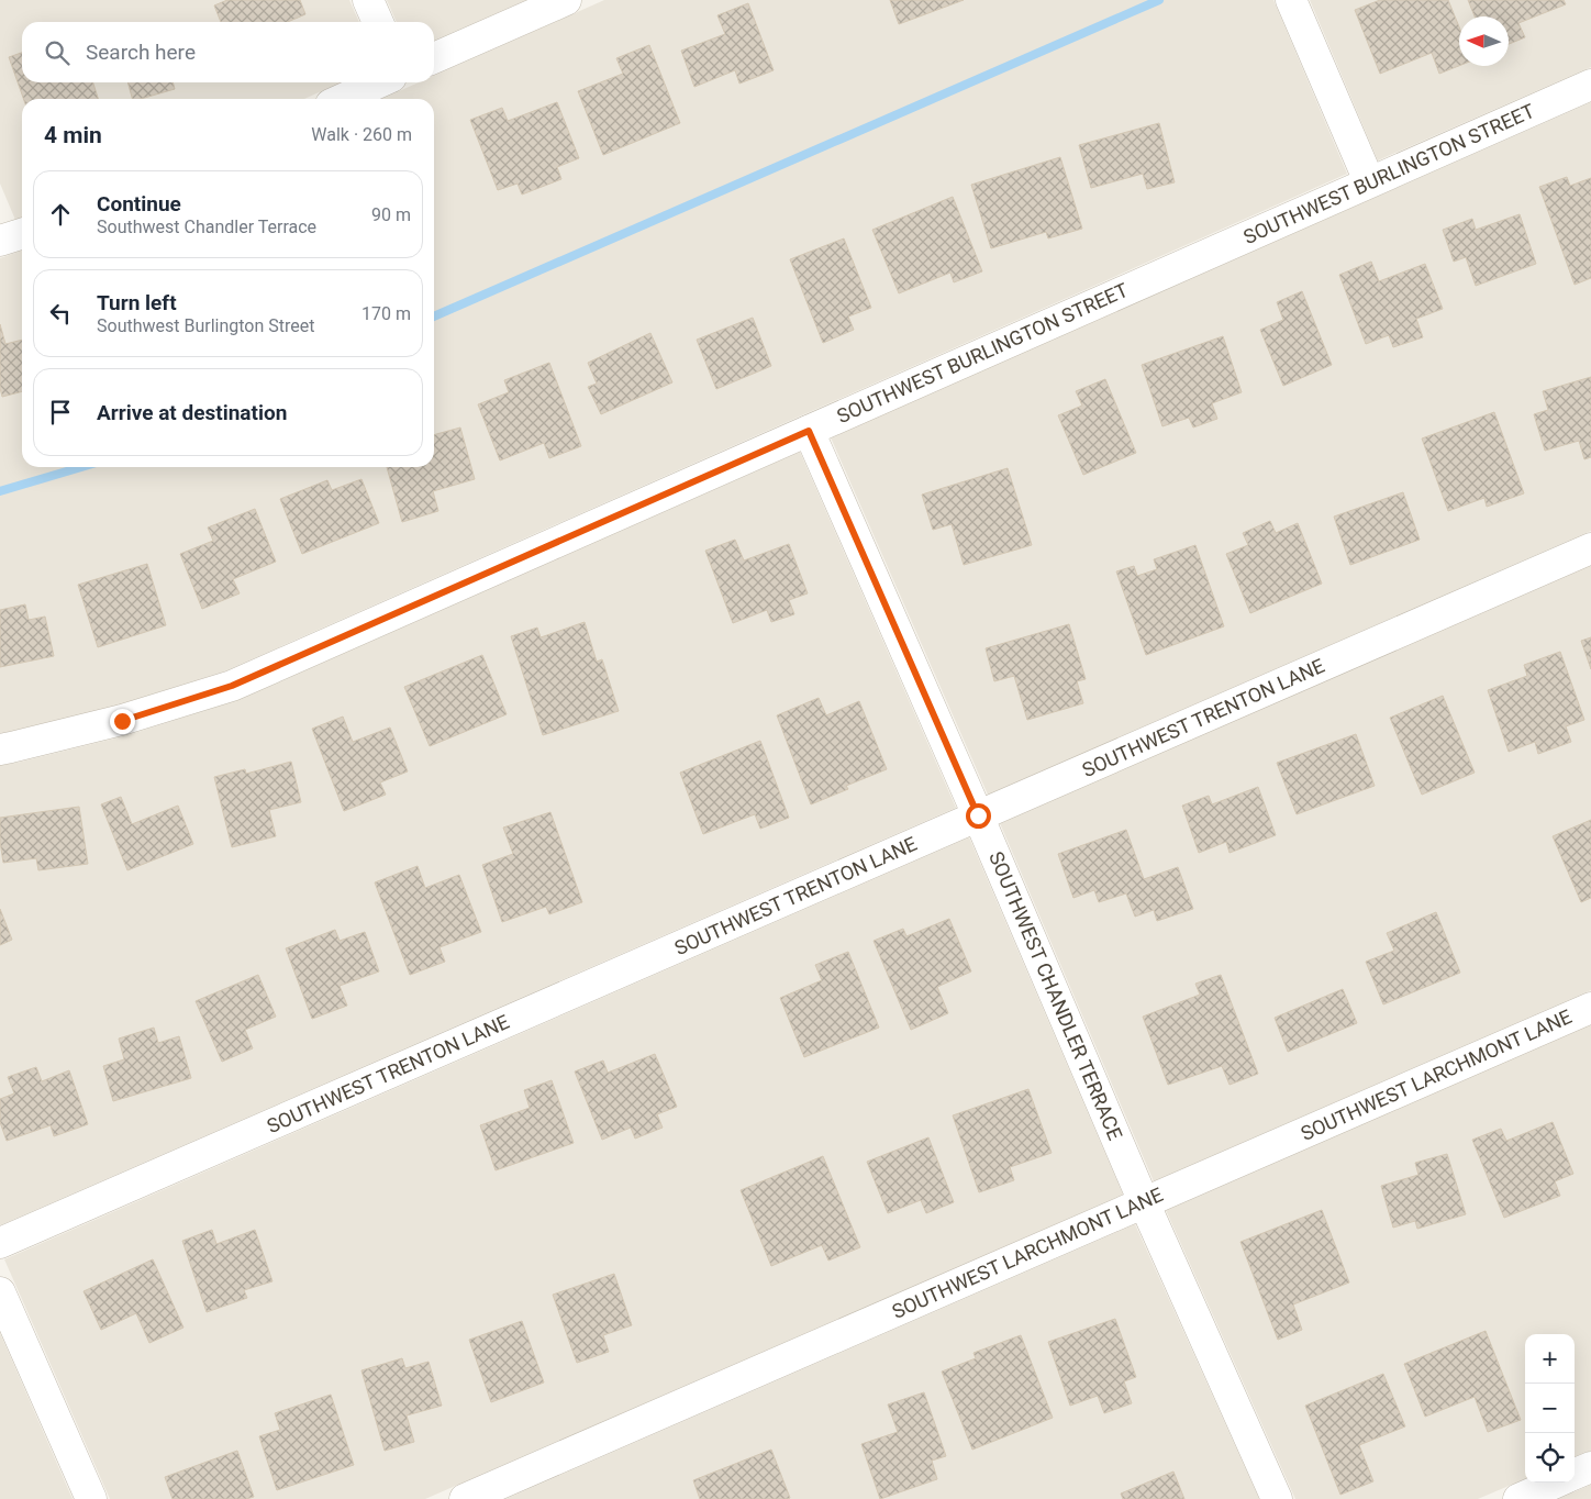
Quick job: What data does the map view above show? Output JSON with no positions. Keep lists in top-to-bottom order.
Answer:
{
  "streets": {
    "street": [
      "SOUTHWEST BURLINGTON STREET",
      "SOUTHWEST TRENTON LANE",
      "SOUTHWEST CHANDLER TERRACE",
      "SOUTHWEST LARCHMONT LANE"
    ]
  },
  "crossings": [
    ["SOUTHWEST BURLINGTON STREET", "SOUTHWEST CHANDLER TERRACE"],
    ["SOUTHWEST TRENTON LANE", "SOUTHWEST CHANDLER TERRACE"],
    ["SOUTHWEST CHANDLER TERRACE", "SOUTHWEST LARCHMONT LANE"]
  ],
  "north": "left",
  "page": {
    "search": "Search here",
    "heading": ["4 min", "Walk · 260 m"],
    "list": [
      ["Continue", "Southwest Chandler Terrace", "90 m"],
      ["Turn left", "Southwest Burlington Street", "170 m"],
      "Arrive at destination"
    ],
    "map_buttons": ["+", "−"]
  }
}
